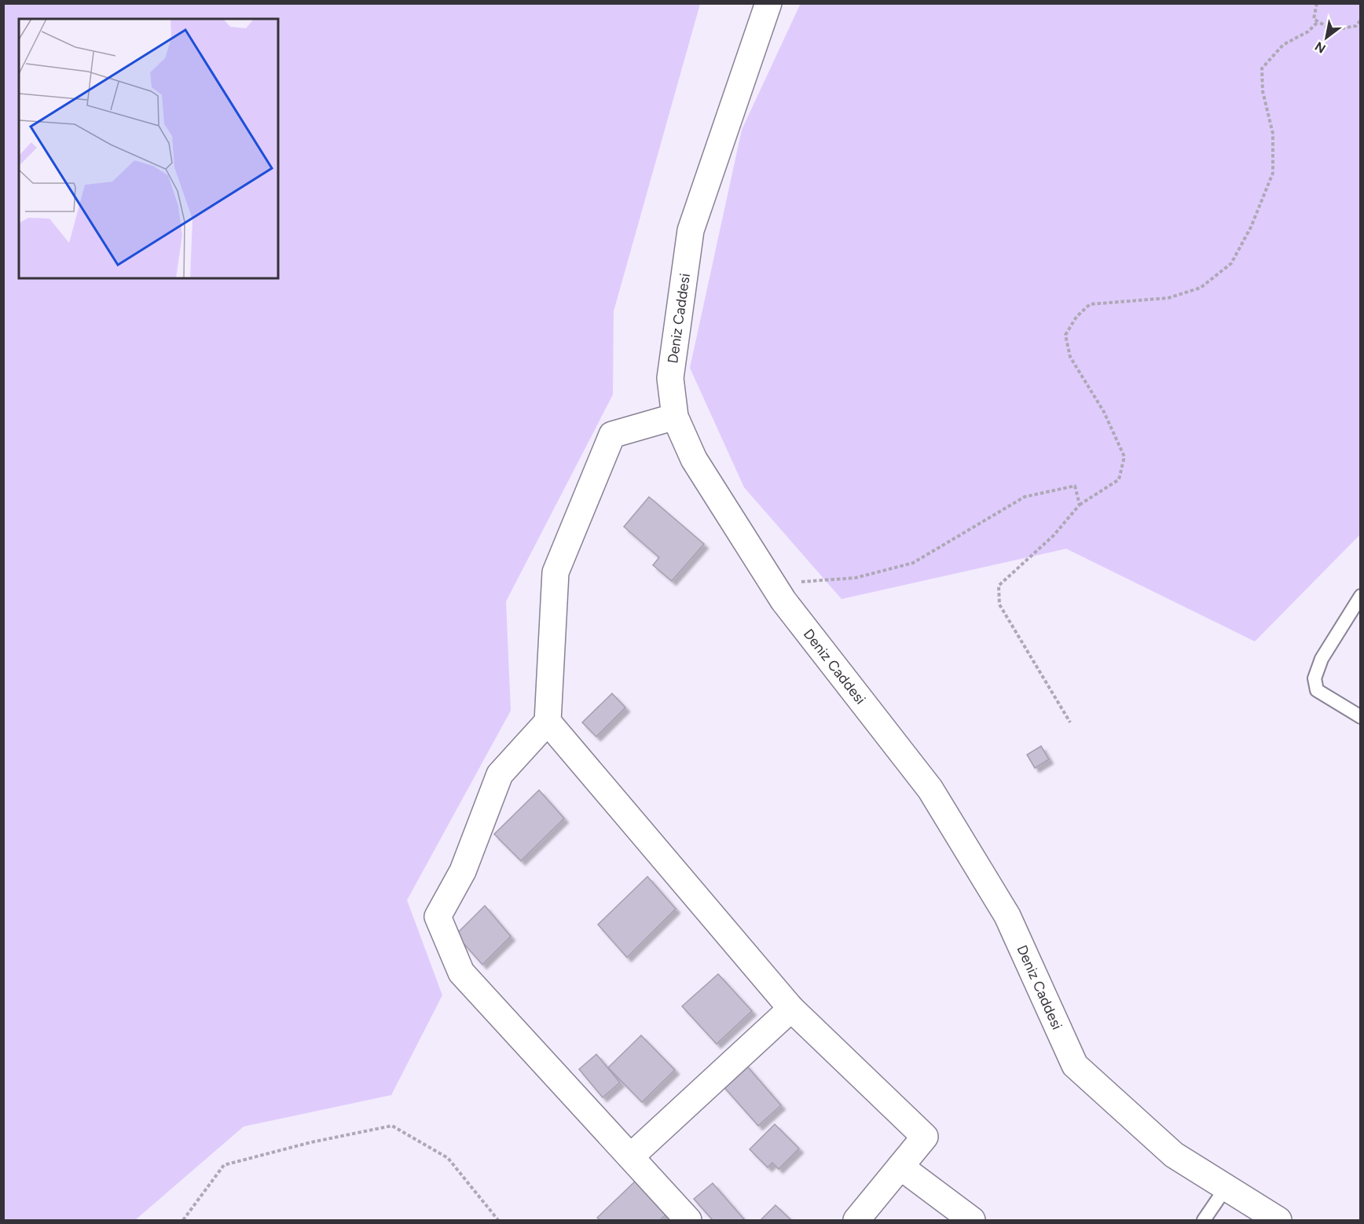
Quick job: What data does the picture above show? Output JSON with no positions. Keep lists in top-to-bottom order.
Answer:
{
  "streets": {
    "street": ["Deniz Caddesi"]
  },
  "north": "bottom left"
}
